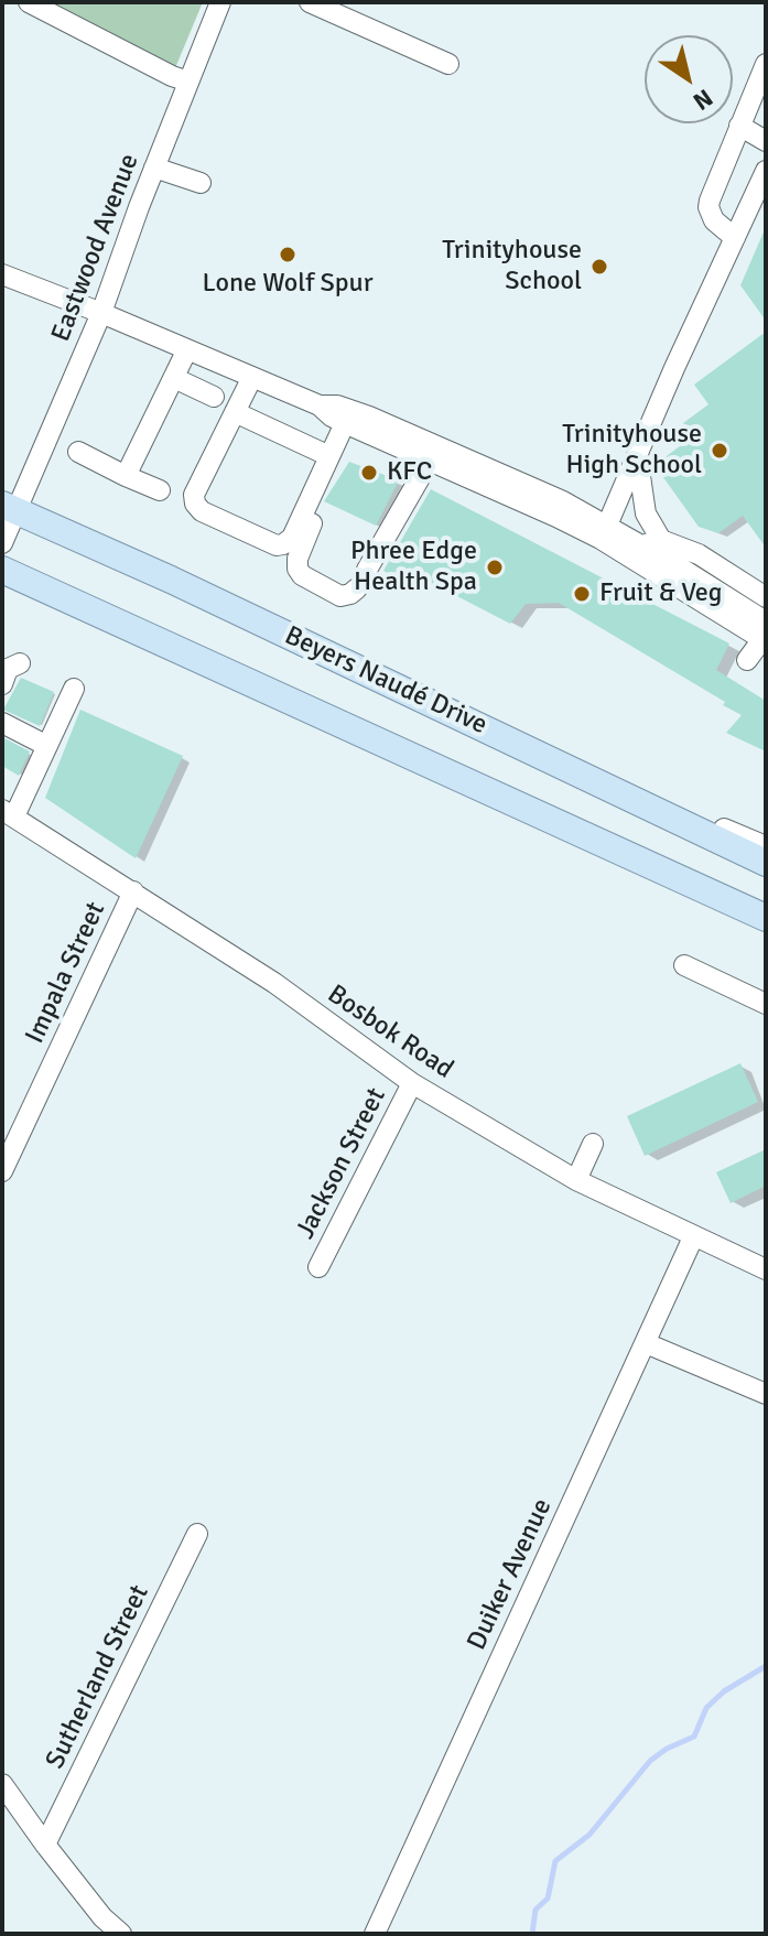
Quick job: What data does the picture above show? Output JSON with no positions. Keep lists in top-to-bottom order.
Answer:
{
  "streets": {
    "main road": ["Beyers Naudé Drive"],
    "street": [
      "Eastwood Avenue",
      "Impala Street",
      "Bosbok Road",
      "Jackson Street",
      "Duiker Avenue",
      "Sutherland Street"
    ]
  },
  "crossings": [
    ["Eastwood Avenue", "Beyers Naudé Drive"],
    ["Impala Street", "Bosbok Road"],
    ["Bosbok Road", "Jackson Street"],
    ["Bosbok Road", "Duiker Avenue"]
  ],
  "places": [
    "Lone Wolf Spur",
    "Trinityhouse School",
    "Trinityhouse High School",
    "KFC",
    "Phree Edge Health Spa",
    "Fruit & Veg"
  ],
  "north": "bottom right"
}
